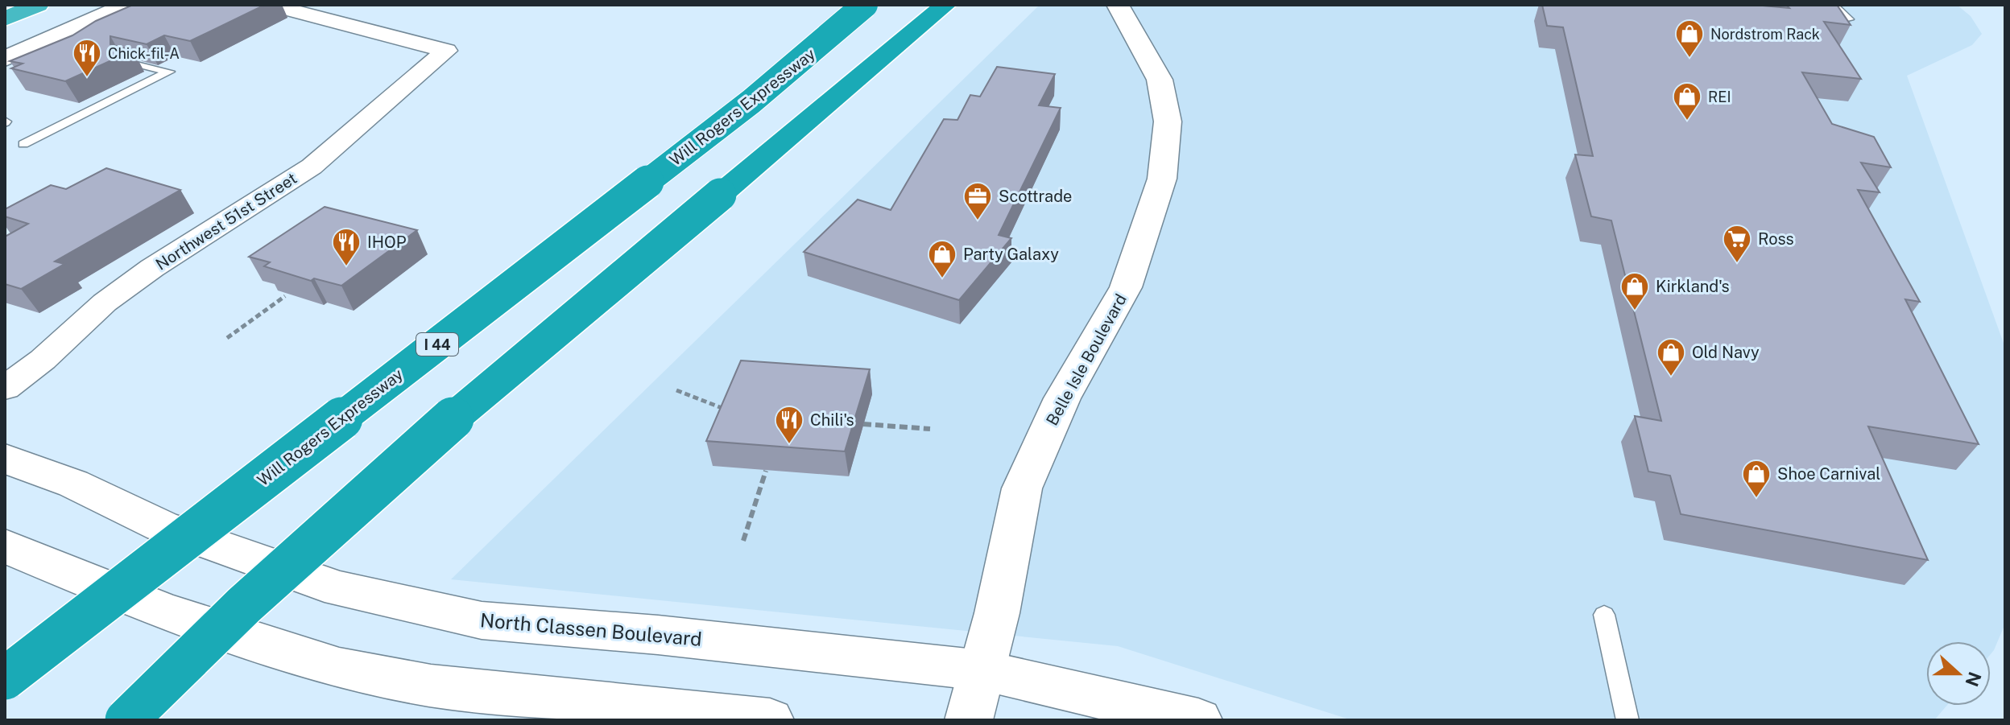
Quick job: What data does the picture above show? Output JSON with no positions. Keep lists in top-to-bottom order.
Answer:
{
  "streets": {
    "highway": ["Will Rogers Expressway", "I 44"],
    "main road": ["Belle Isle Boulevard", "North Classen Boulevard"],
    "street": ["Northwest 51st Street"]
  },
  "crossings": [
    ["Belle Isle Boulevard", "North Classen Boulevard"]
  ],
  "places": {
    "shop": [
      "Nordstrom Rack",
      "REI",
      "Party Galaxy",
      "Kirkland's",
      "Old Navy",
      "Shoe Carnival"
    ],
    "restaurant": ["Chick-fil-A", "IHOP", "Chili's"],
    "office": ["Scottrade"],
    "supermarket": ["Ross"]
  },
  "north": "right"
}
